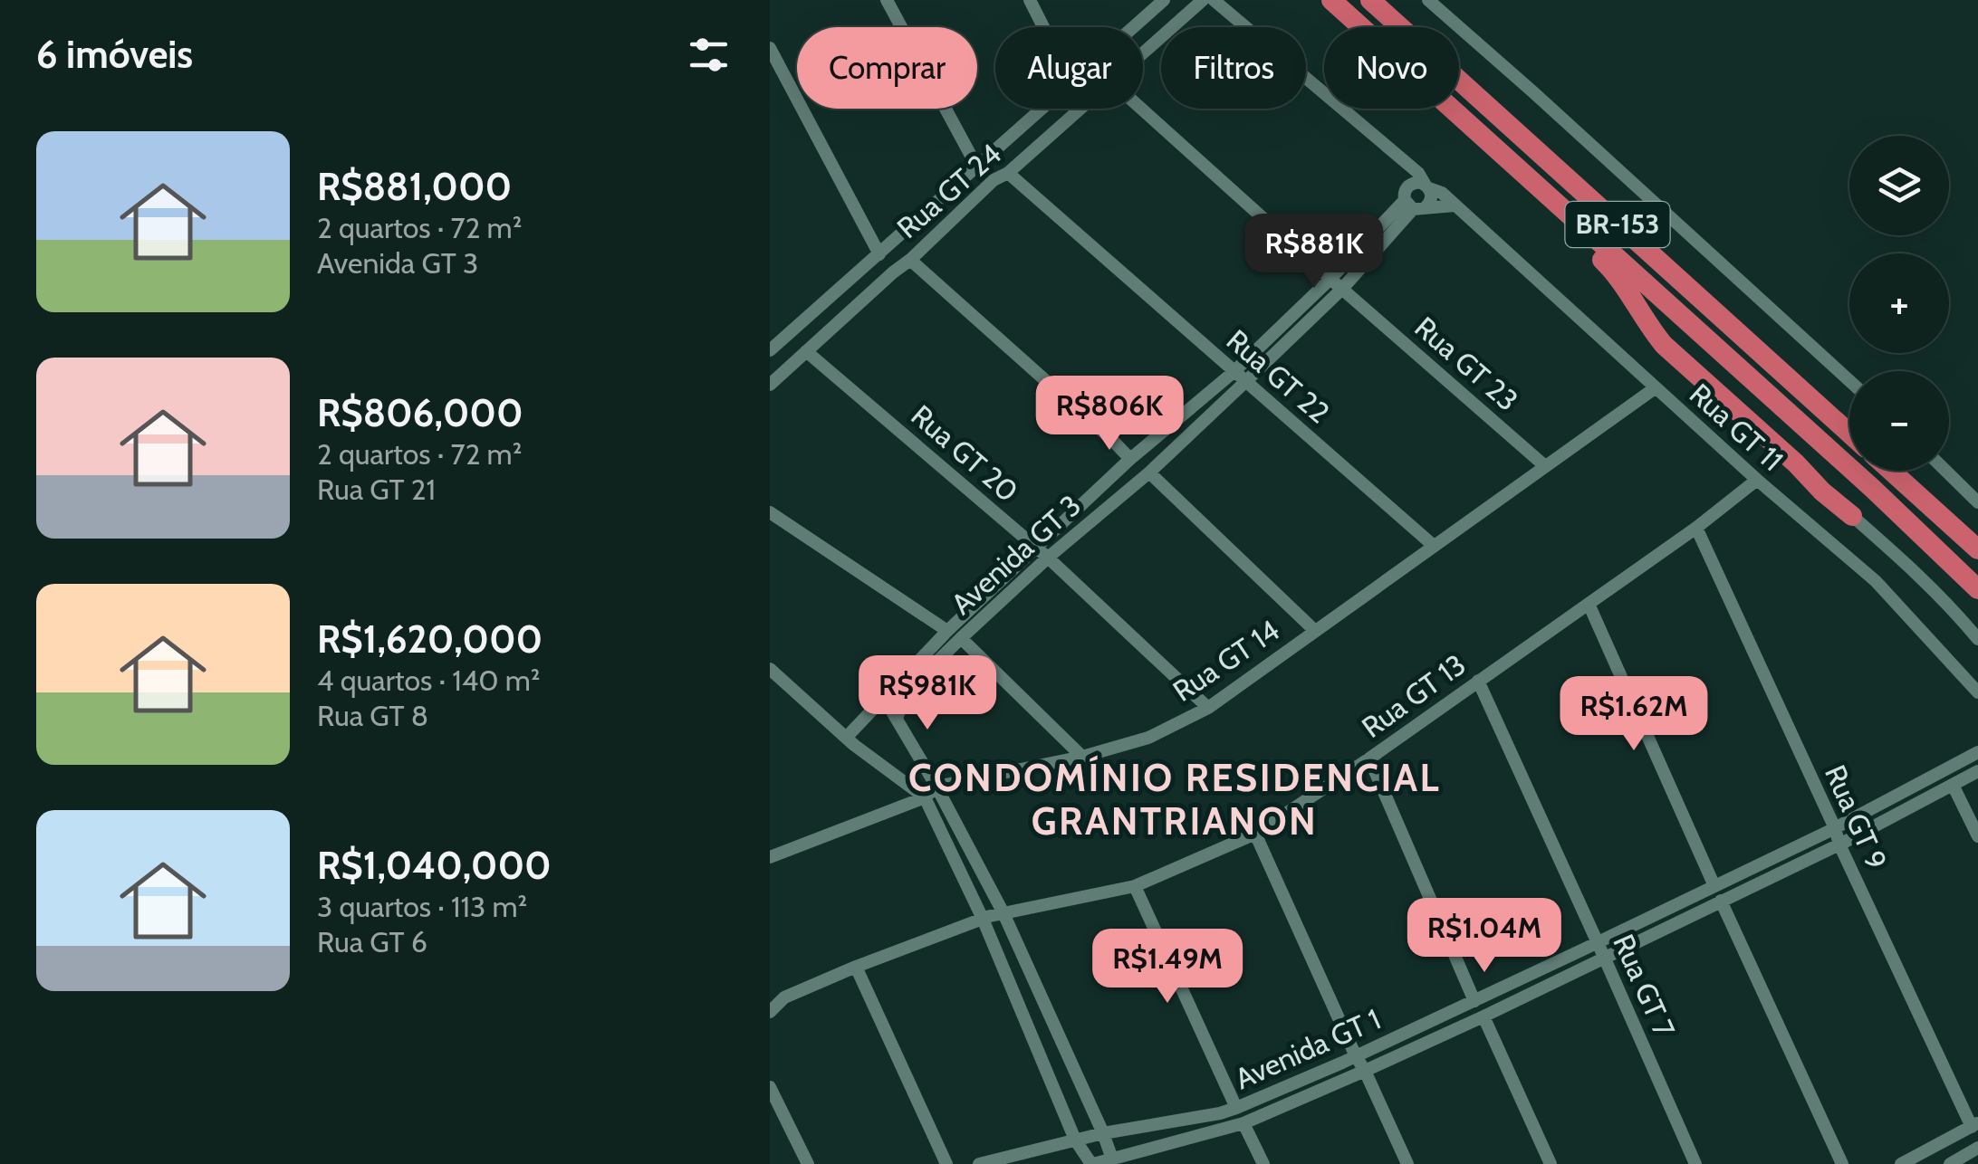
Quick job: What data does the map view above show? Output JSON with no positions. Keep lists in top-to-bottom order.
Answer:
{
  "streets": {
    "highway": ["BR-153"],
    "street": [
      "Rua GT 24",
      "Rua GT 23",
      "Rua GT 22",
      "Rua GT 11",
      "Rua GT 20",
      "Avenida GT 3",
      "Rua GT 14",
      "Rua GT 13",
      "Rua GT 9",
      "Rua GT 7",
      "Avenida GT 1"
    ]
  },
  "crossings": [
    ["Rua GT 24", "Rua GT 22"],
    ["Rua GT 24", "Rua GT 20"],
    ["Rua GT 23", "Avenida GT 3"],
    ["Rua GT 23", "Rua GT 14"],
    ["Rua GT 22", "Avenida GT 3"],
    ["Rua GT 22", "Rua GT 14"],
    ["Rua GT 11", "Rua GT 14"],
    ["Rua GT 11", "Rua GT 13"],
    ["Rua GT 20", "Avenida GT 3"],
    ["Rua GT 20", "Rua GT 14"],
    ["Rua GT 13", "Rua GT 9"],
    ["Rua GT 13", "Rua GT 7"],
    ["Rua GT 9", "Avenida GT 1"],
    ["Rua GT 7", "Avenida GT 1"]
  ],
  "districts": ["CONDOMÍNIO RESIDENCIAL GRANTRIANON"],
  "page": {
    "heading": "6 imóveis",
    "chip": [
      "Comprar",
      "Alugar",
      "Filtros",
      "Novo"
    ],
    "list": [
      {
        "name": "R$881,000",
        "note": "2 quartos · 72 m² · Avenida GT 3"
      },
      {
        "name": "R$806,000",
        "note": "2 quartos · 72 m² · Rua GT 21"
      },
      {
        "name": "R$1,620,000",
        "note": "4 quartos · 140 m² · Rua GT 8"
      },
      {
        "name": "R$1,040,000",
        "note": "3 quartos · 113 m² · Rua GT 6"
      }
    ],
    "map_buttons": ["+", "−"],
    "price": [
      "R$881K",
      "R$806K",
      "R$981K",
      "R$1.62M",
      "R$1.04M",
      "R$1.49M"
    ]
  }
}
